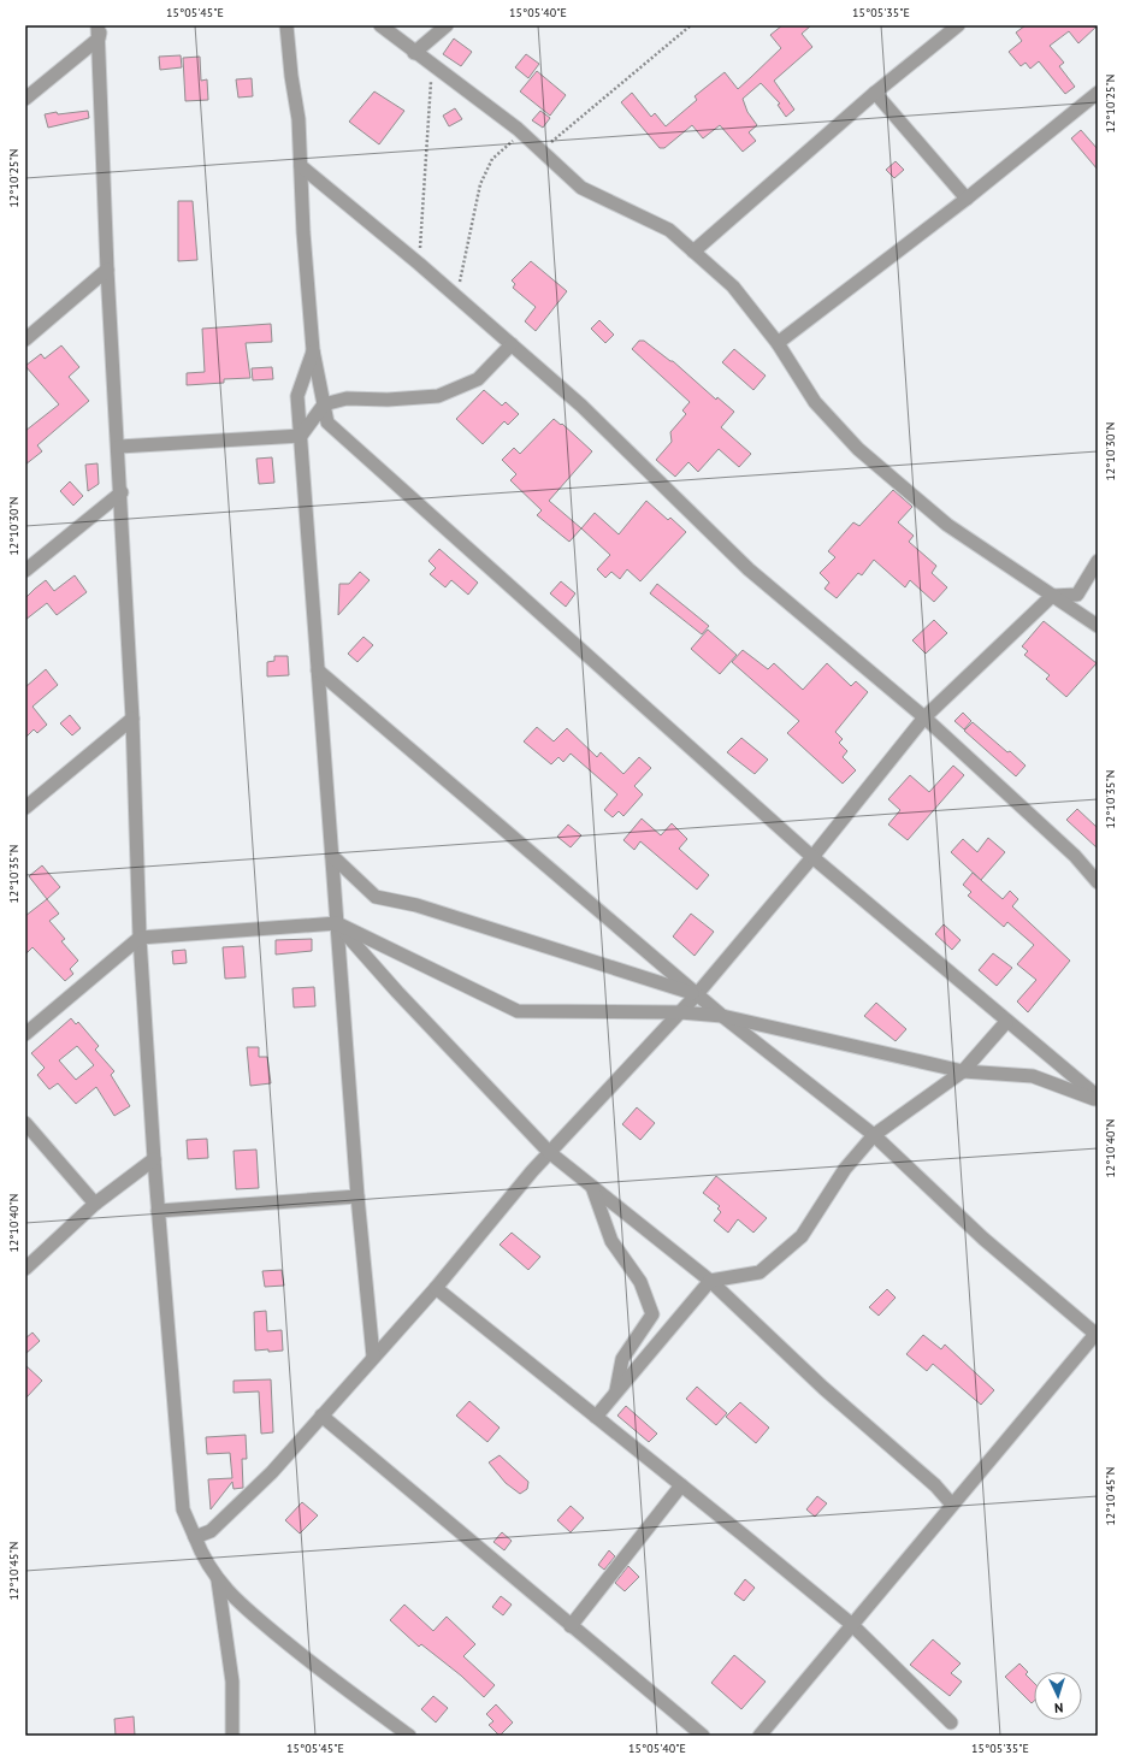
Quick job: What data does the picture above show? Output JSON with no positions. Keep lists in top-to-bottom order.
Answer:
{
  "north": "bottom",
  "coordinates": [
    "15°05'45\"E",
    "15°05'40\"E",
    "15°05'35\"E",
    "12°10'25\"N",
    "12°10'30\"N",
    "12°10'35\"N",
    "12°10'40\"N",
    "12°10'45\"N"
  ]
}
